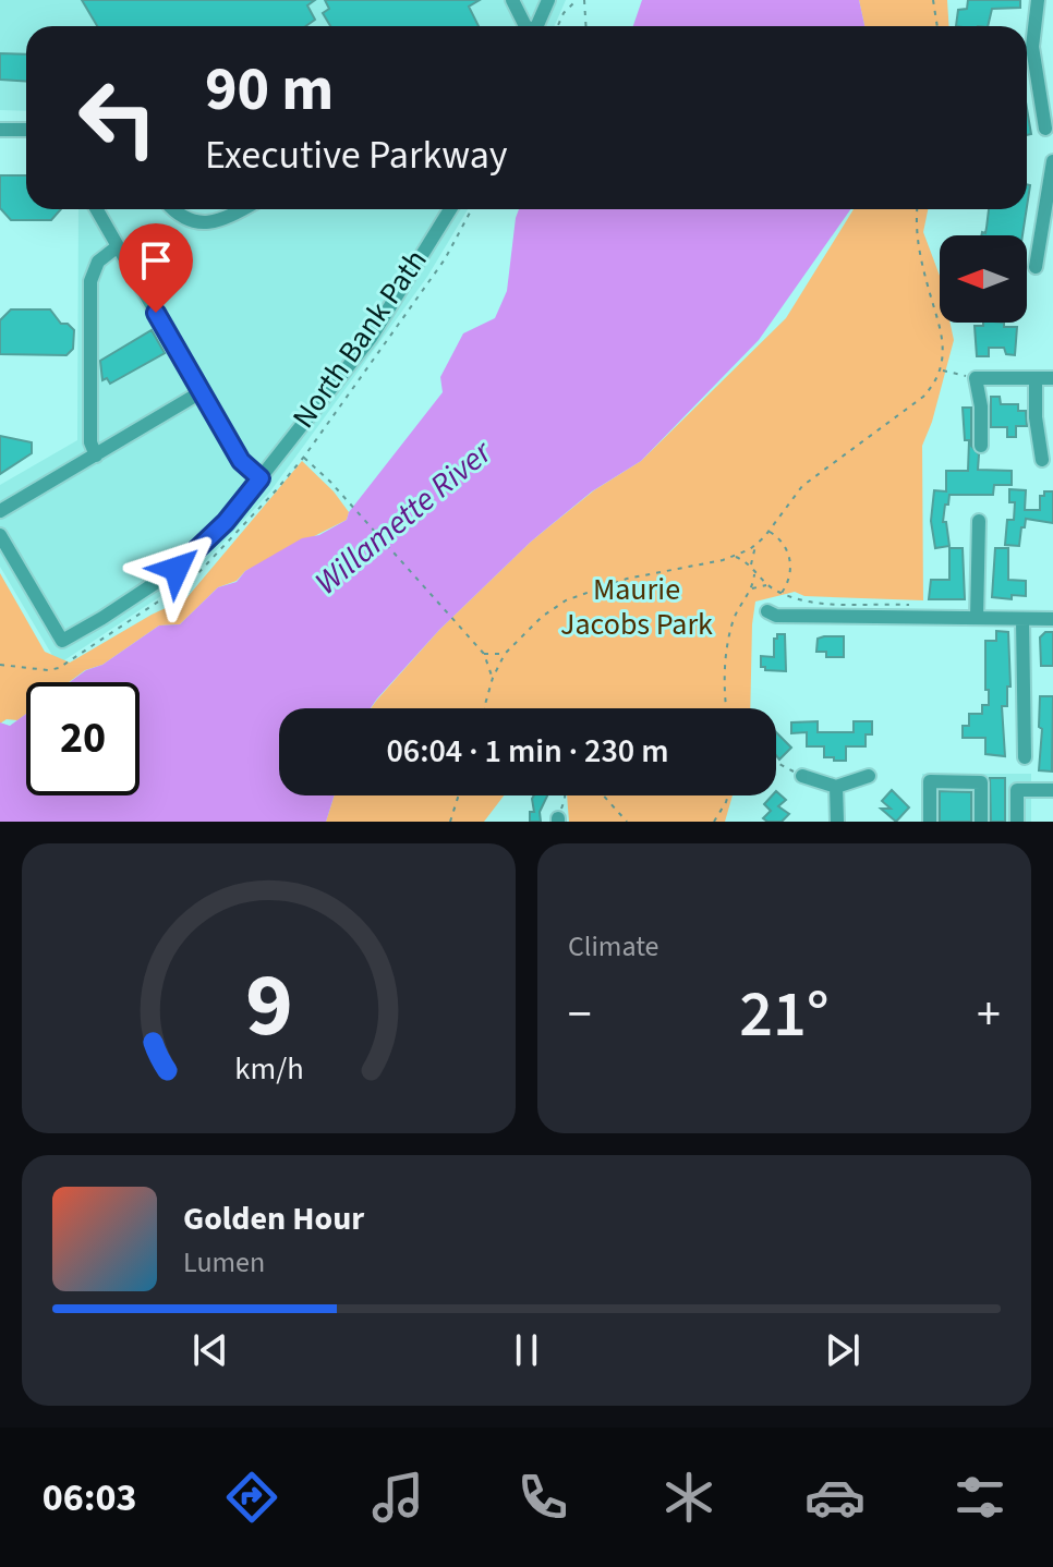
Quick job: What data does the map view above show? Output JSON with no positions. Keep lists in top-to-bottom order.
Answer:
{
  "streets": {
    "path": ["North Bank Path"]
  },
  "water": ["Willamette River"],
  "parks": ["Maurie Jacobs Park"],
  "north": "left",
  "page": {
    "turn": ["90 m", "Executive Parkway"],
    "limit": "20",
    "trip": "06:04 · 1 min · 230 m",
    "tile": "Climate",
    "heat": ["−", "21°", "+"],
    "song": ["Golden Hour", "Lumen"],
    "tabs": "06:03",
    "gauge": ["9", "km/h"]
  }
}
